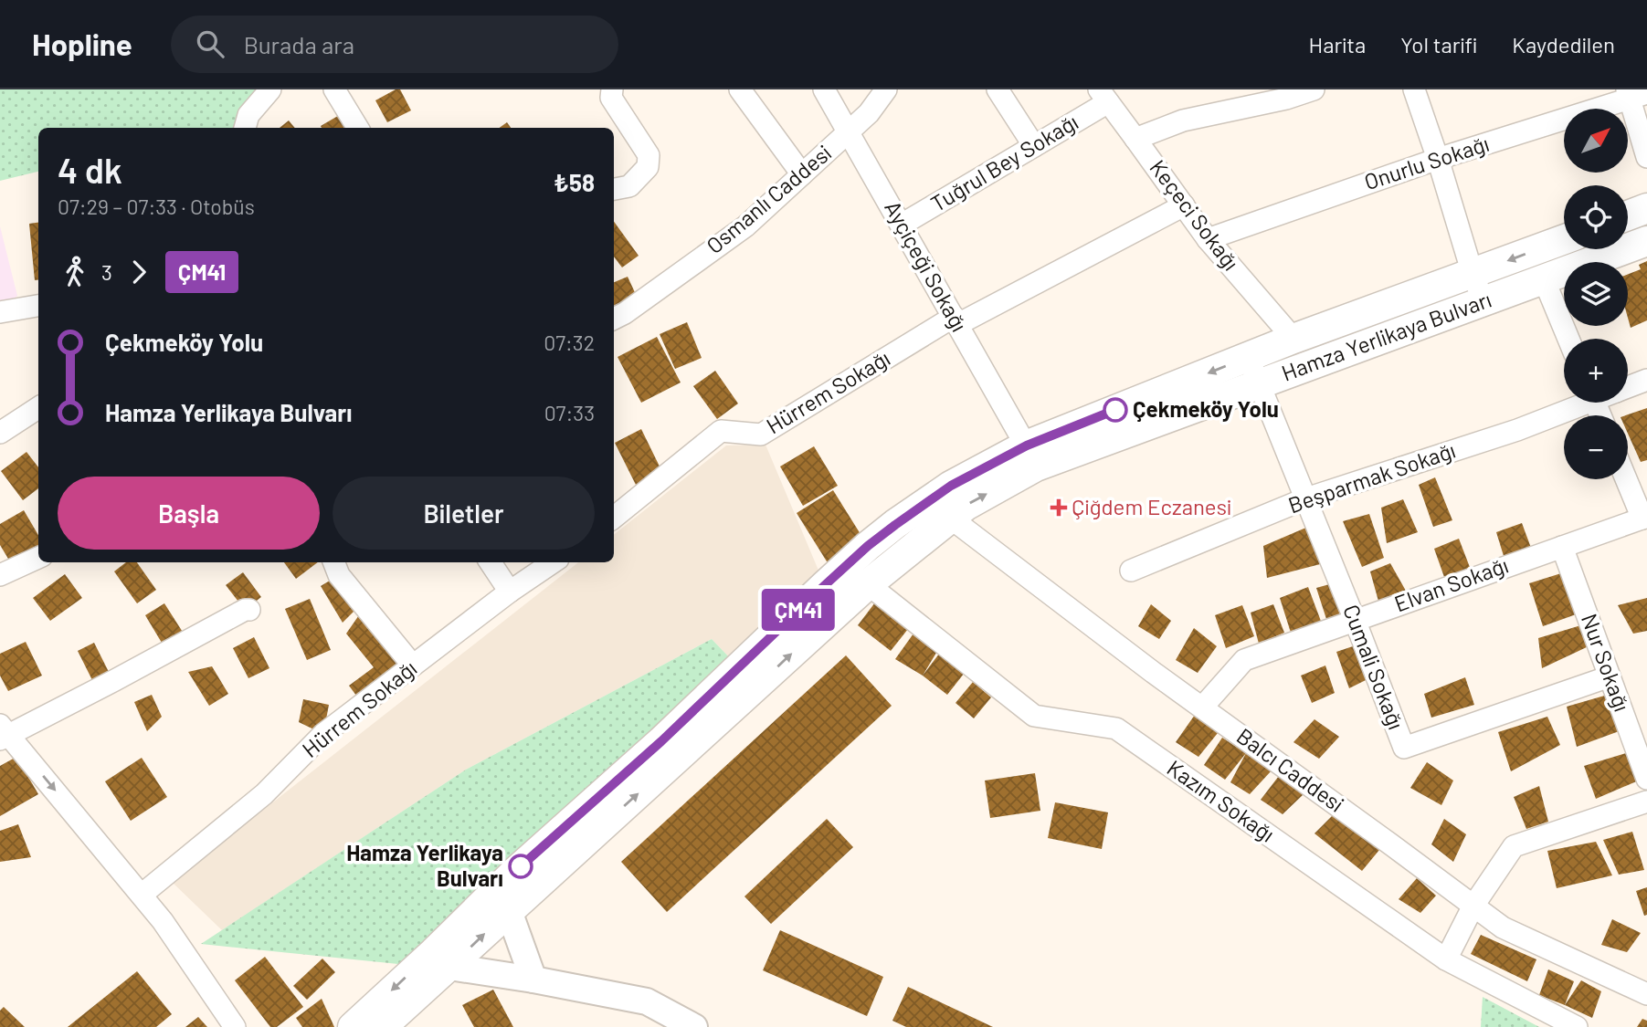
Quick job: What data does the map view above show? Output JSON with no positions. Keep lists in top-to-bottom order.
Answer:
{
  "streets": {
    "main road": ["Hamza Yerlikaya Bulvarı"],
    "street": [
      "Tuğrul Bey Sokağı",
      "Onurlu Sokağı",
      "Osmanlı Caddesi",
      "Keçeci Sokağı",
      "Ayçiçeği Sokağı",
      "Hürrem Sokağı",
      "Beşparmak Sokağı",
      "Elvan Sokağı",
      "Nur Sokağı",
      "Cumali Sokağı",
      "Balcı Caddesi",
      "Kazım Sokağı"
    ]
  },
  "crossings": [
    ["Tuğrul Bey Sokağı", "Keçeci Sokağı"],
    ["Tuğrul Bey Sokağı", "Ayçiçeği Sokağı"],
    ["Onurlu Sokağı", "Keçeci Sokağı"],
    ["Osmanlı Caddesi", "Ayçiçeği Sokağı"],
    ["Keçeci Sokağı", "Hamza Yerlikaya Bulvarı"],
    ["Keçeci Sokağı", "Hürrem Sokağı"],
    ["Ayçiçeği Sokağı", "Hamza Yerlikaya Bulvarı"],
    ["Ayçiçeği Sokağı", "Hürrem Sokağı"],
    ["Hamza Yerlikaya Bulvarı", "Cumali Sokağı"],
    ["Hamza Yerlikaya Bulvarı", "Balcı Caddesi"],
    ["Hamza Yerlikaya Bulvarı", "Kazım Sokağı"],
    ["Beşparmak Sokağı", "Cumali Sokağı"],
    ["Elvan Sokağı", "Nur Sokağı"],
    ["Elvan Sokağı", "Cumali Sokağı"],
    ["Elvan Sokağı", "Balcı Caddesi"],
    ["Nur Sokağı", "Cumali Sokağı"]
  ],
  "places": {
    "other": ["Çekmeköy Yolu", "Hamza Yerlikaya Bulvarı"],
    "health": ["Çiğdem Eczanesi"]
  },
  "lines": ["bus line ÇM41"],
  "north": "top right",
  "page": {
    "header": "Hopline",
    "search": "Burada ara",
    "nav": ["Harita", "Yol tarifi", "Kaydedilen"],
    "on_map": "ÇM41",
    "map_buttons": ["+", "−"],
    "heading": ["4 dk", "07:29 – 07:33 · Otobüs", "₺58"],
    "legs": ["3", "ÇM41"],
    "list": [
      {
        "name": "Çekmeköy Yolu",
        "value": "07:32"
      },
      {
        "name": "Hamza Yerlikaya Bulvarı",
        "value": "07:33"
      }
    ],
    "buttons": ["Başla", "Biletler"]
  }
}
